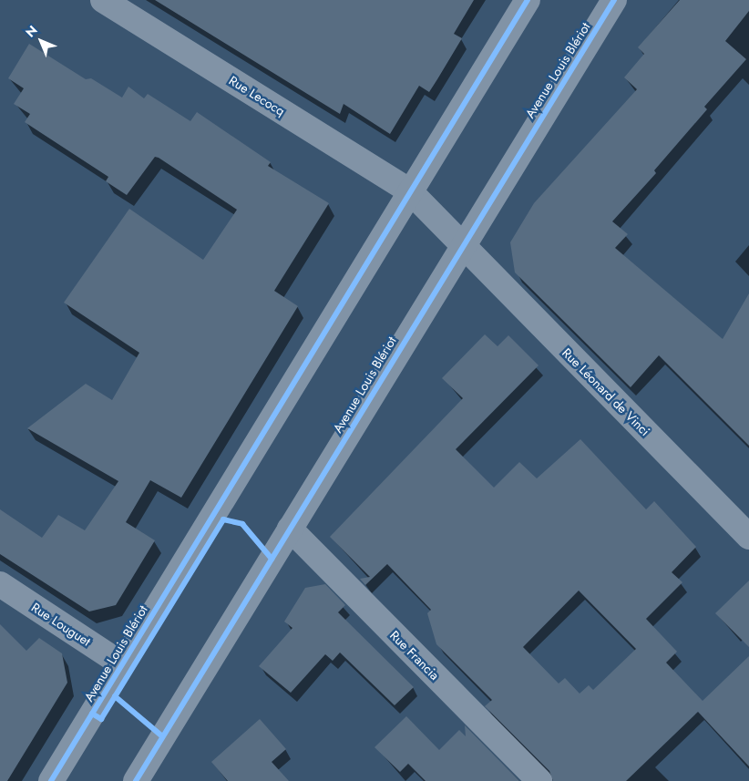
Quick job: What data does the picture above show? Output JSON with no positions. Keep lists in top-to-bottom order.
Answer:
{
  "streets": {
    "street": [
      "Avenue Louis Blériot",
      "Rue Lecocq",
      "Rue Léonard de Vinci",
      "Rue Louguet",
      "Rue Francia"
    ]
  },
  "crossings": [
    ["Avenue Louis Blériot", "Rue Lecocq"],
    ["Avenue Louis Blériot", "Rue Léonard de Vinci"],
    ["Avenue Louis Blériot", "Rue Louguet"],
    ["Avenue Louis Blériot", "Rue Francia"]
  ],
  "north": "top left"
}
